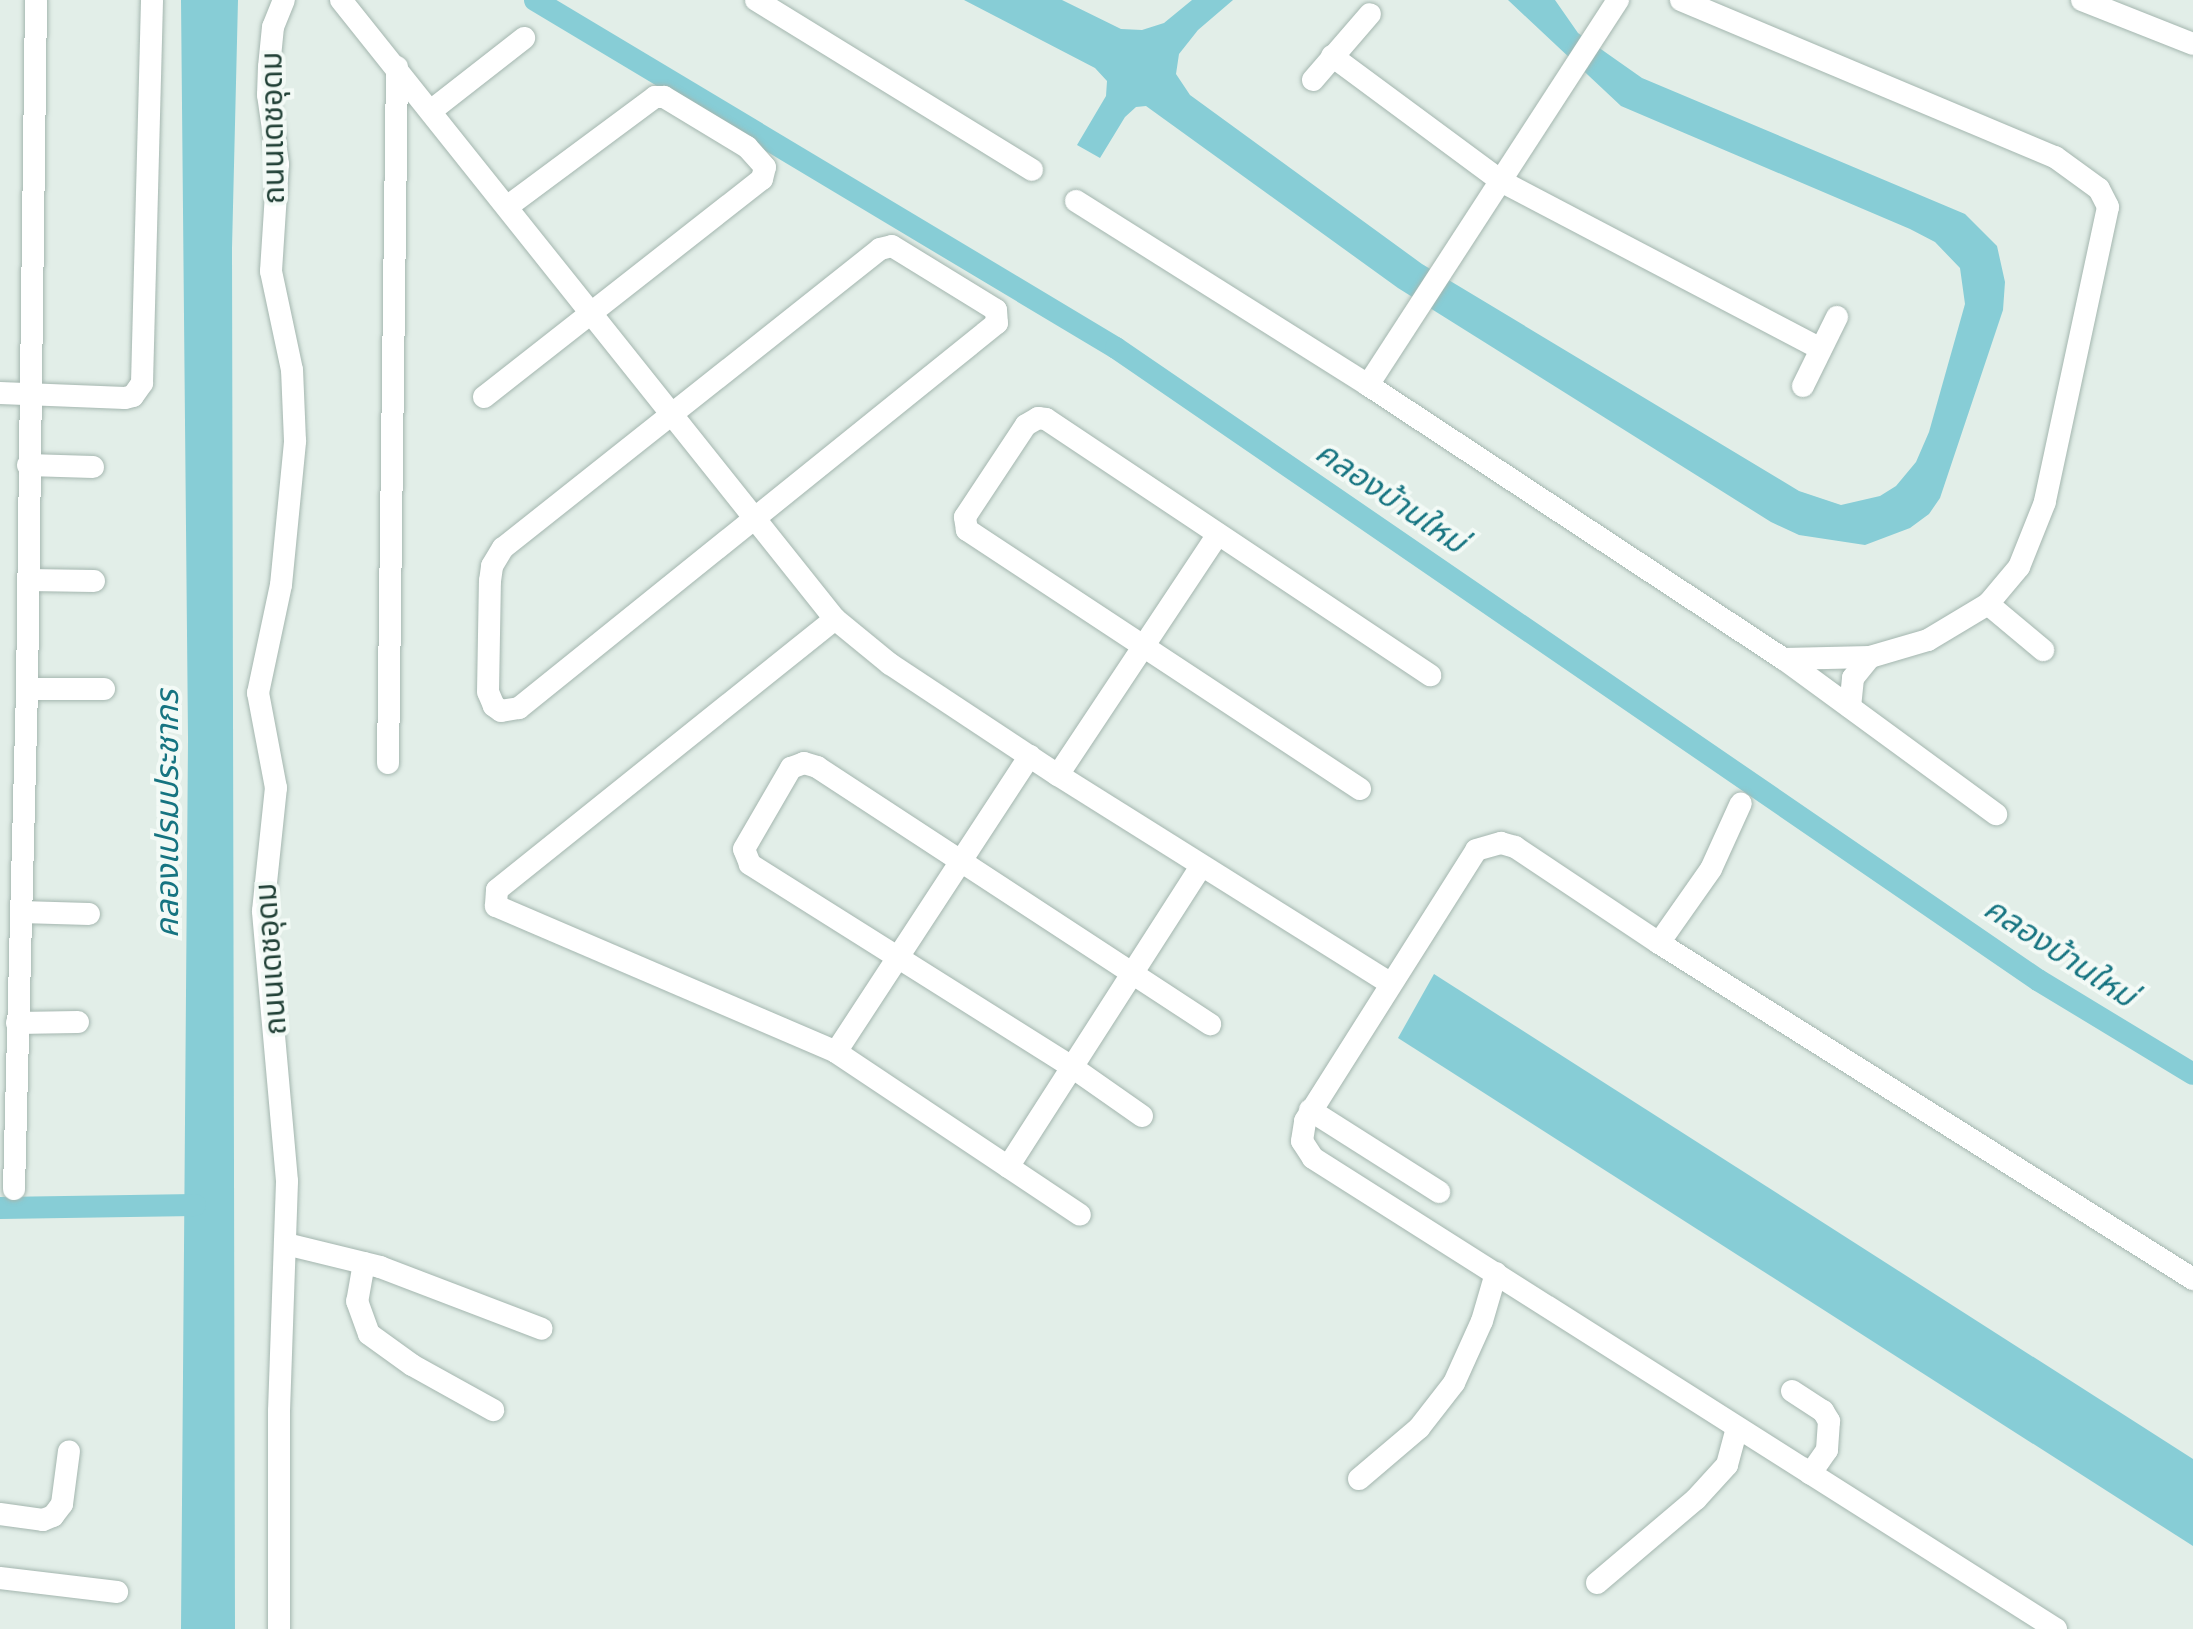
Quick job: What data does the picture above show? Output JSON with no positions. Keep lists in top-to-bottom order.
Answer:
{
  "streets": {
    "street": ["ถนนเดชอุดม"]
  },
  "water": ["คลองบ้านใหม่", "คลองเปรมประชากร"]
}
